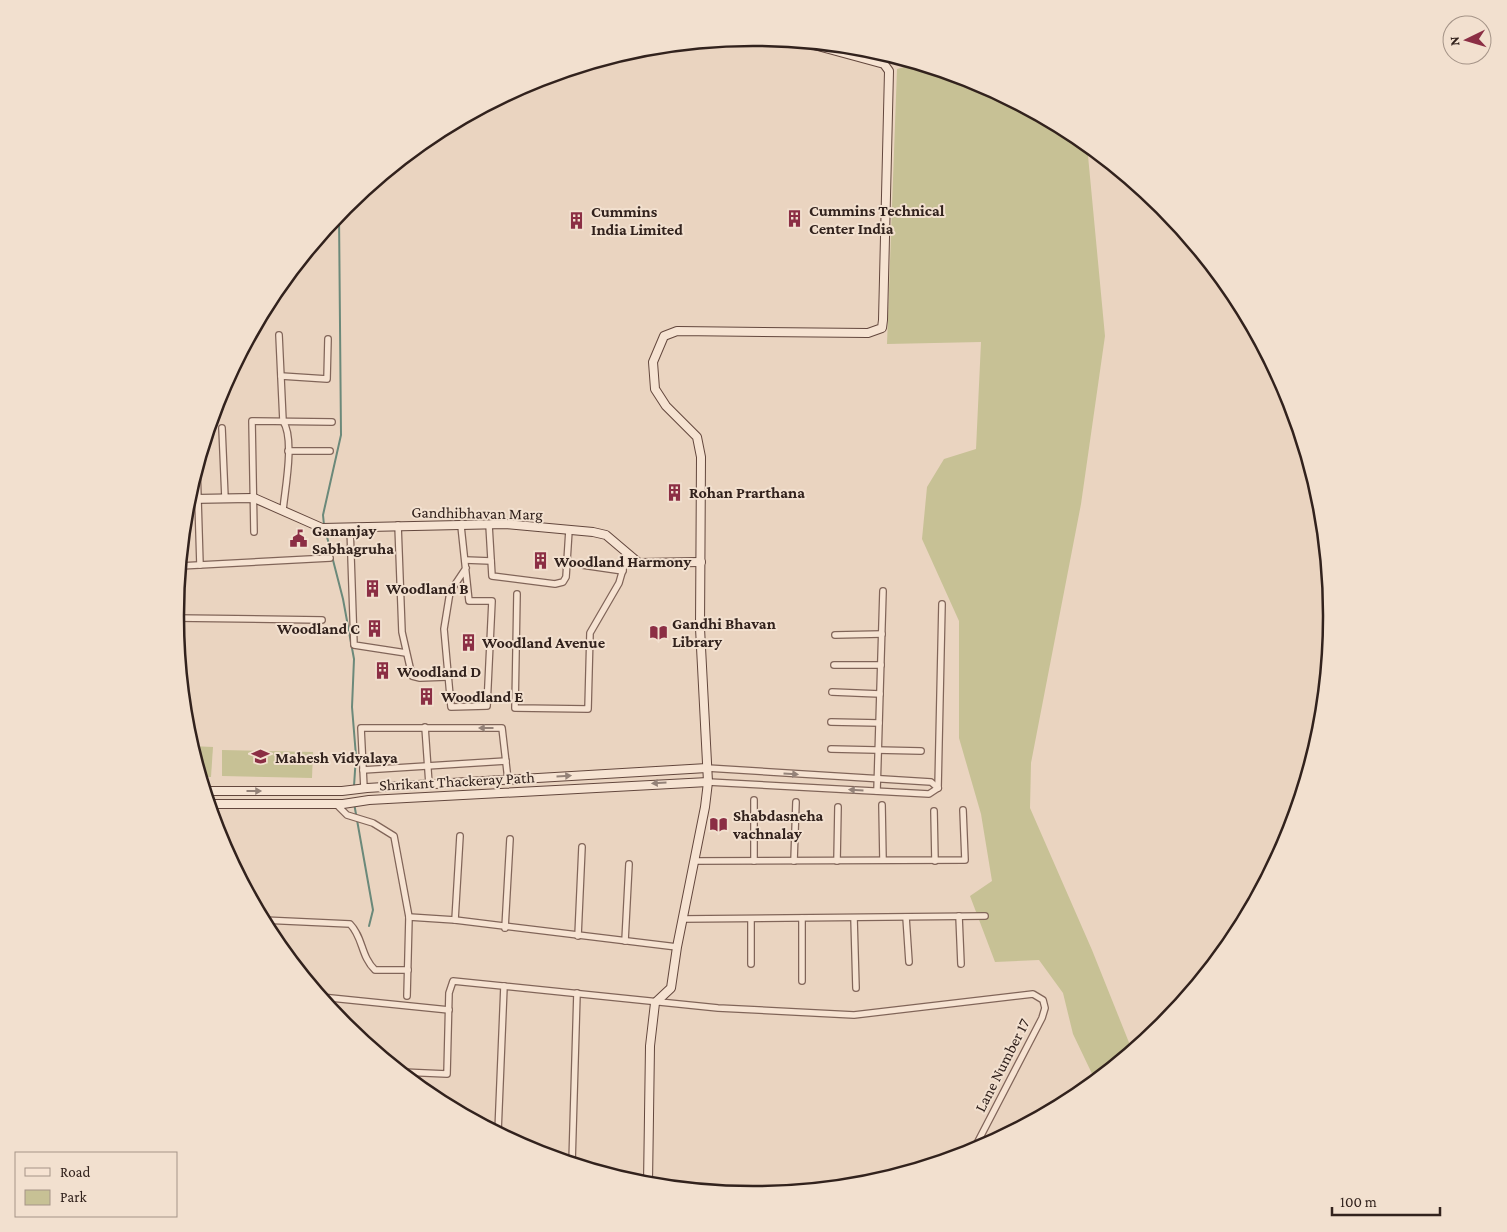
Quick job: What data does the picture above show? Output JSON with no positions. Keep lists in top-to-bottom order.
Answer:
{
  "streets": {
    "street": ["Gandhibhavan Marg", "Shrikant Thackeray Path", "Lane Number 17"]
  },
  "places": {
    "building": [
      "Cummins Technical Center India",
      "Cummins India Limited",
      "Rohan Prarthana",
      "Woodland Harmony",
      "Woodland B",
      "Woodland C",
      "Woodland Avenue",
      "Woodland D",
      "Woodland E"
    ],
    "public building": ["Gananjay Sabhagruha"],
    "library": ["Gandhi Bhavan Library", "Shabdasneha vachnalay"],
    "school or university": ["Mahesh Vidyalaya"]
  },
  "legend": ["Road", "Park"],
  "scale_bar": "100 m",
  "north": "left"
}
